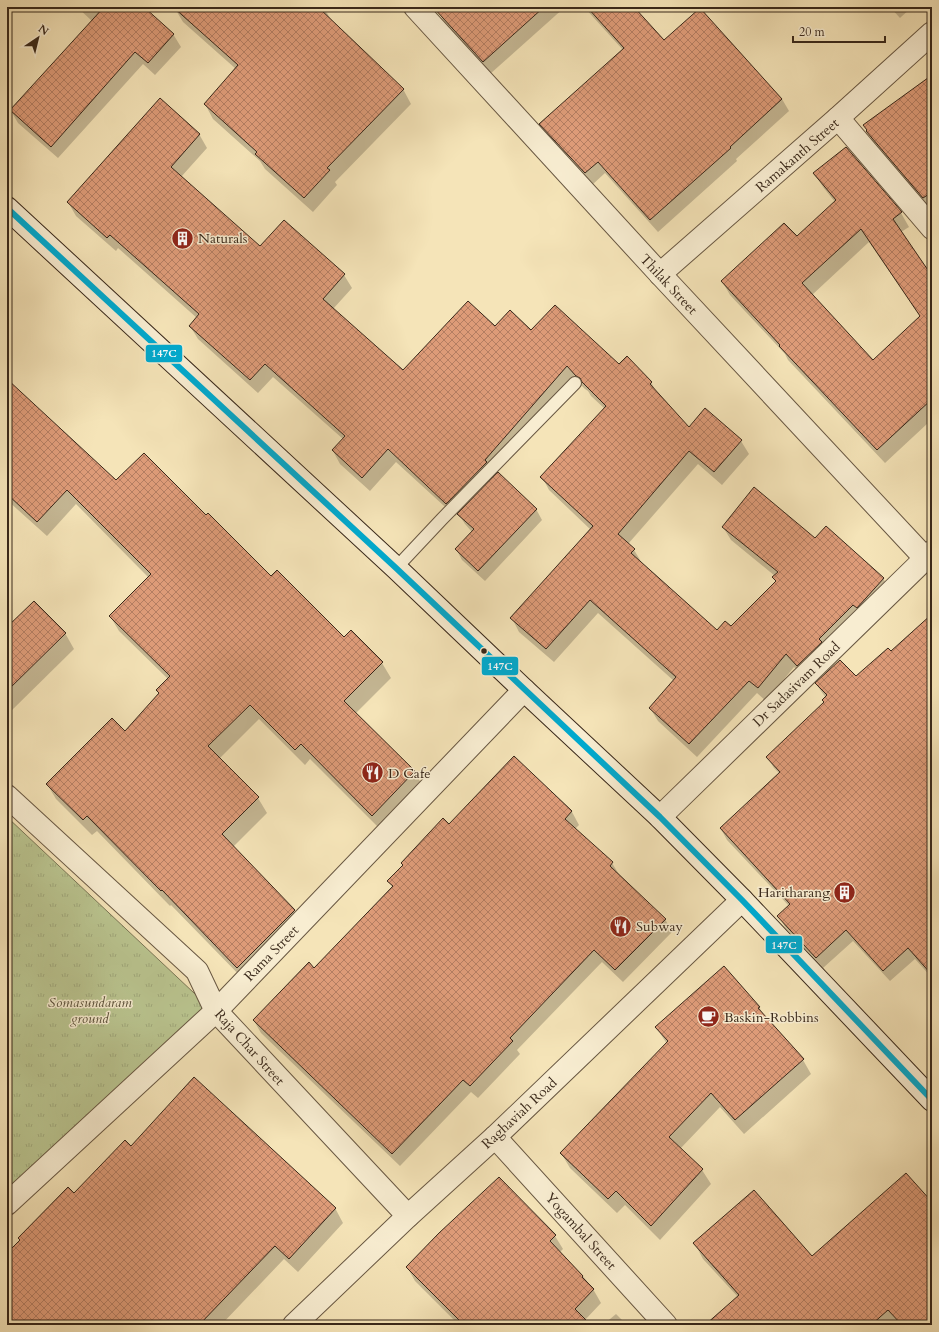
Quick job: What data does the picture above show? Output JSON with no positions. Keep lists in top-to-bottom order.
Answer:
{
  "streets": {
    "street": [
      "Ramakanth Street",
      "Thilak Street",
      "Dr Sadasivam Road",
      "Rama Street",
      "Raja Char Street",
      "Raghaviah Road",
      "Yogambal Street"
    ]
  },
  "crossings": [
    ["Ramakanth Street", "Thilak Street"],
    ["Thilak Street", "Dr Sadasivam Road"],
    ["Rama Street", "Raja Char Street"],
    ["Raja Char Street", "Raghaviah Road"],
    ["Raghaviah Road", "Yogambal Street"]
  ],
  "parks": ["Somasundaram ground"],
  "places": {
    "building": ["Naturals", "Haritharang"],
    "restaurant": ["D Cafe", "Subway"],
    "cafe": ["Baskin-Robbins"]
  },
  "lines": ["transit line 147C"],
  "scale_bar": "20 m",
  "north": "top right"
}
